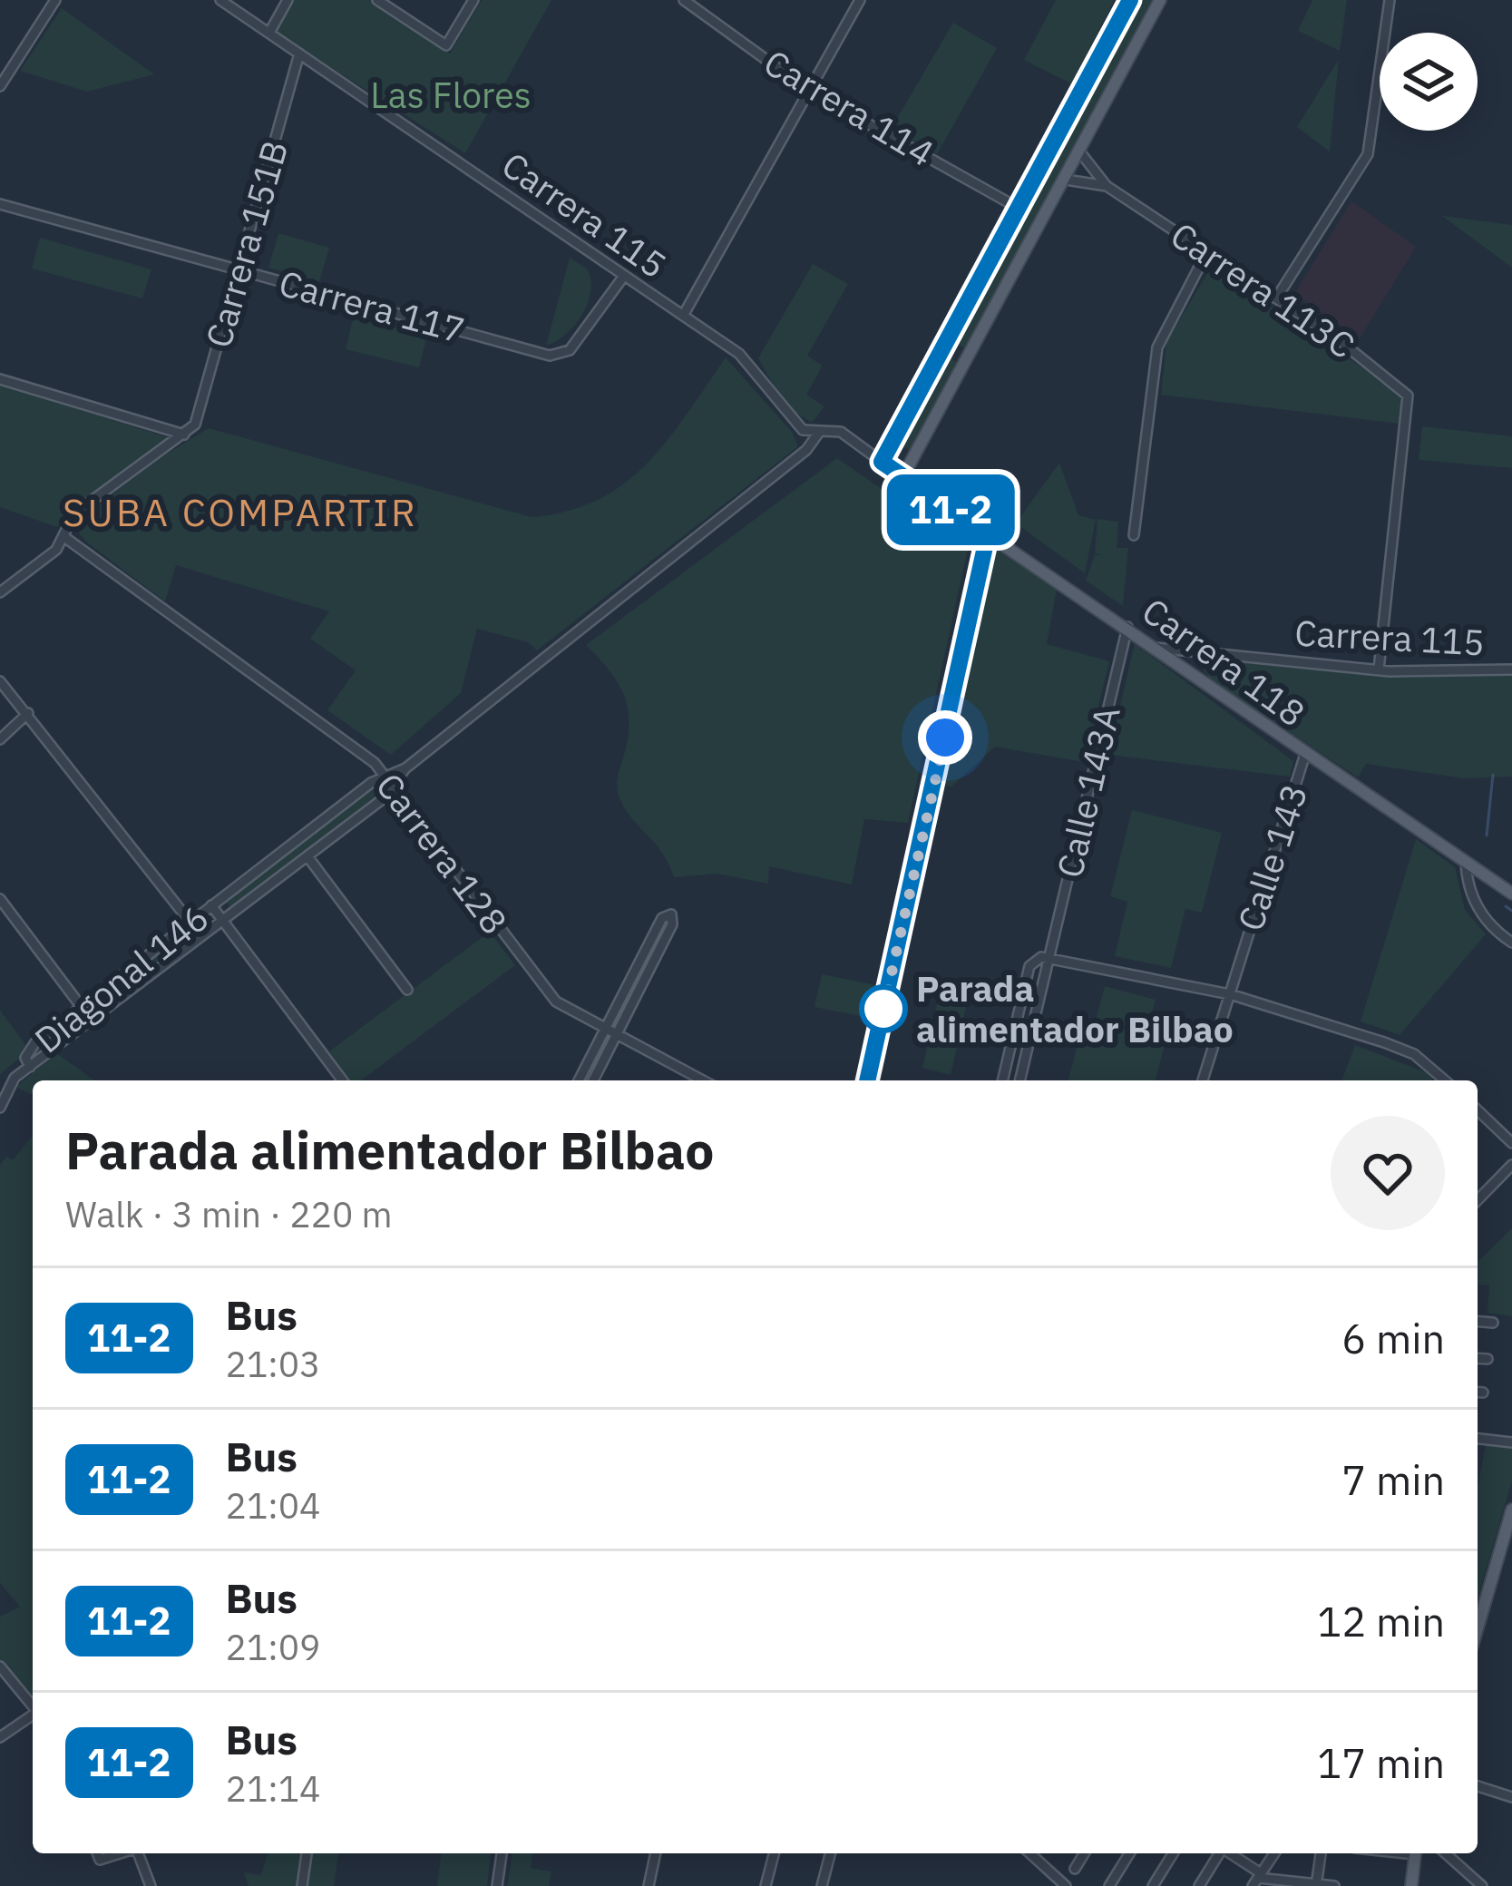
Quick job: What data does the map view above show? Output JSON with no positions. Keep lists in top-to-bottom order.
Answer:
{
  "streets": {
    "main road": ["Carrera 115", "Carrera 118"],
    "street": [
      "Carrera 114",
      "Carrera 151B",
      "Carrera 113C",
      "Carrera 117",
      "Calle 143A",
      "Carrera 128",
      "Calle 143",
      "Diagonal 146"
    ]
  },
  "crossings": [
    ["Carrera 115", "Carrera 151B"],
    ["Carrera 115", "Carrera 113C"],
    ["Carrera 115", "Carrera 117"],
    ["Carrera 115", "Carrera 118"],
    ["Carrera 115", "Diagonal 146"],
    ["Carrera 151B", "Carrera 117"],
    ["Carrera 118", "Calle 143A"],
    ["Carrera 118", "Calle 143"],
    ["Carrera 128", "Diagonal 146"]
  ],
  "districts": ["SUBA COMPARTIR"],
  "parks": ["Las Flores"],
  "places": ["Parada alimentador Bilbao"],
  "lines": ["bus line 11-2"],
  "page": {
    "on_map": "11-2",
    "heading": ["Parada alimentador Bilbao", "Walk · 3 min · 220 m"],
    "list": [
      {
        "mark": "11-2",
        "name": "Bus",
        "note": "21:03",
        "value": "6 min"
      },
      {
        "mark": "11-2",
        "name": "Bus",
        "note": "21:04",
        "value": "7 min"
      },
      {
        "mark": "11-2",
        "name": "Bus",
        "note": "21:09",
        "value": "12 min"
      },
      {
        "mark": "11-2",
        "name": "Bus",
        "note": "21:14",
        "value": "17 min"
      }
    ]
  }
}
